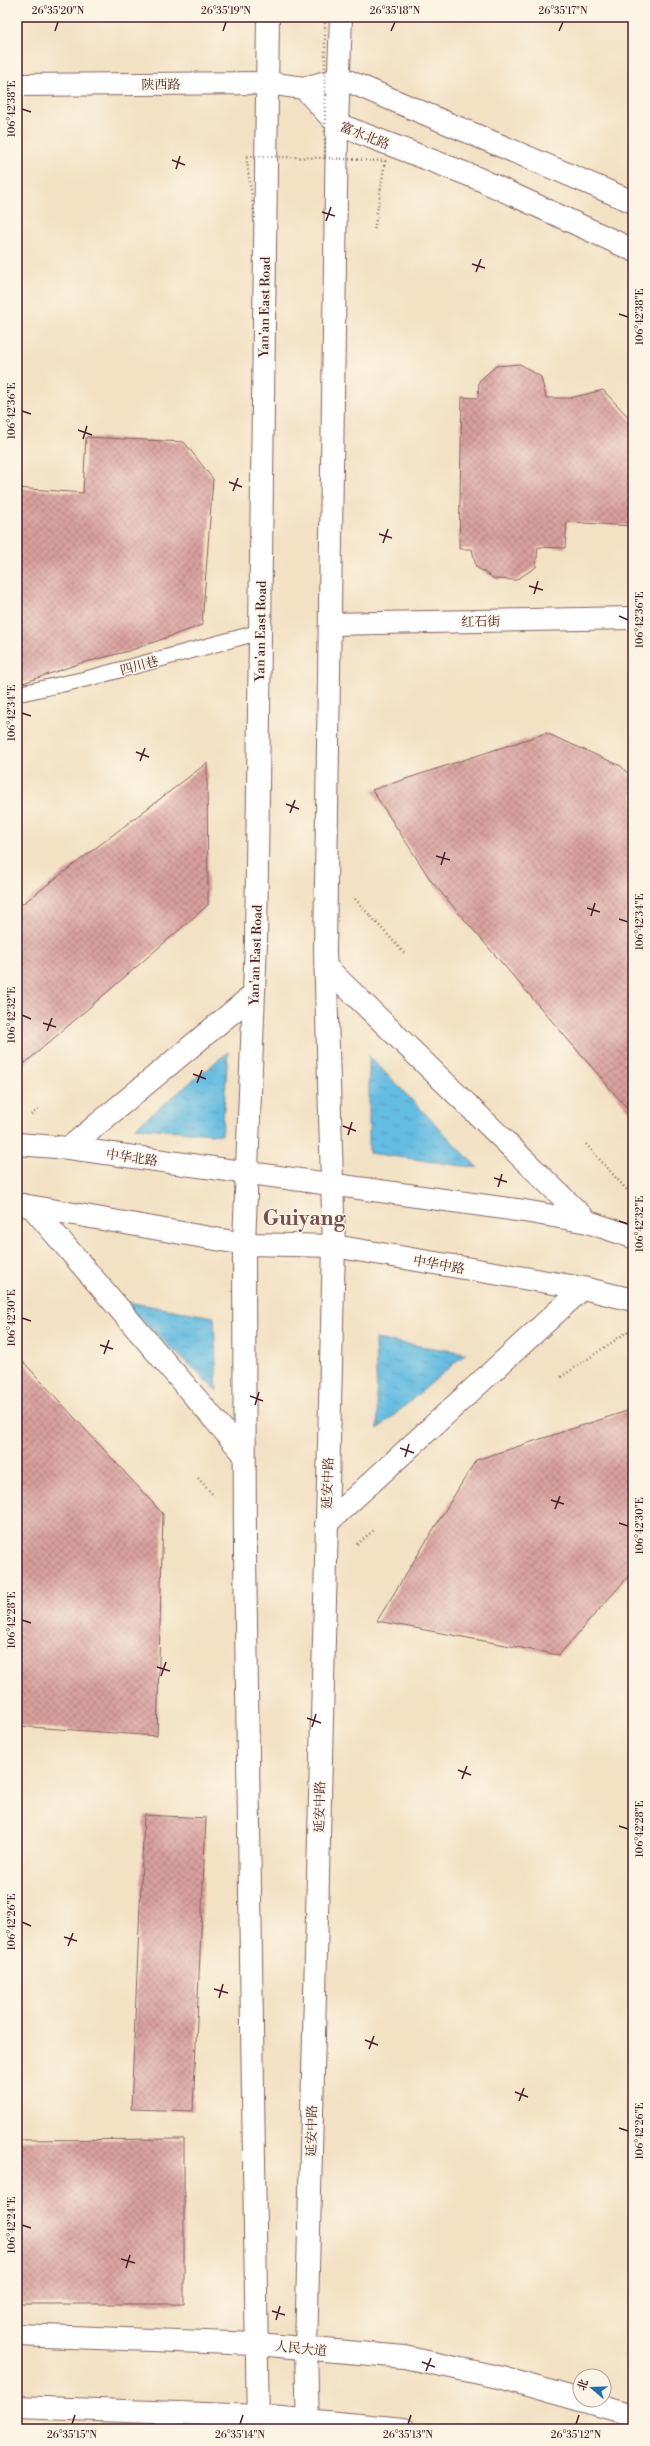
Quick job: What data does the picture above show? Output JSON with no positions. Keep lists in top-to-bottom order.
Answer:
{
  "streets": {
    "main road": [
      "陕西路",
      "富水北路",
      "Yan'an East Road",
      "红石街",
      "中华北路",
      "中华中路",
      "延安中路",
      "人民大道"
    ],
    "lane": ["四川巷"]
  },
  "crossings": [
    ["陕西路", "富水北路"],
    ["陕西路", "Yan'an East Road"],
    ["Yan'an East Road", "四川巷"],
    ["Yan'an East Road", "中华北路"],
    ["Yan'an East Road", "中华中路"],
    ["中华中路", "延安中路"],
    ["延安中路", "人民大道"]
  ],
  "districts": ["Guiyang"],
  "north": "left",
  "coordinates": [
    "26°35'20\"N",
    "26°35'19\"N",
    "26°35'18\"N",
    "26°35'17\"N",
    "106°42'38\"E",
    "106°42'36\"E",
    "106°42'34\"E",
    "106°42'32\"E",
    "106°42'30\"E",
    "106°42'28\"E",
    "106°42'26\"E",
    "106°42'24\"E",
    "26°35'15\"N",
    "26°35'14\"N",
    "26°35'13\"N",
    "26°35'12\"N"
  ]
}
